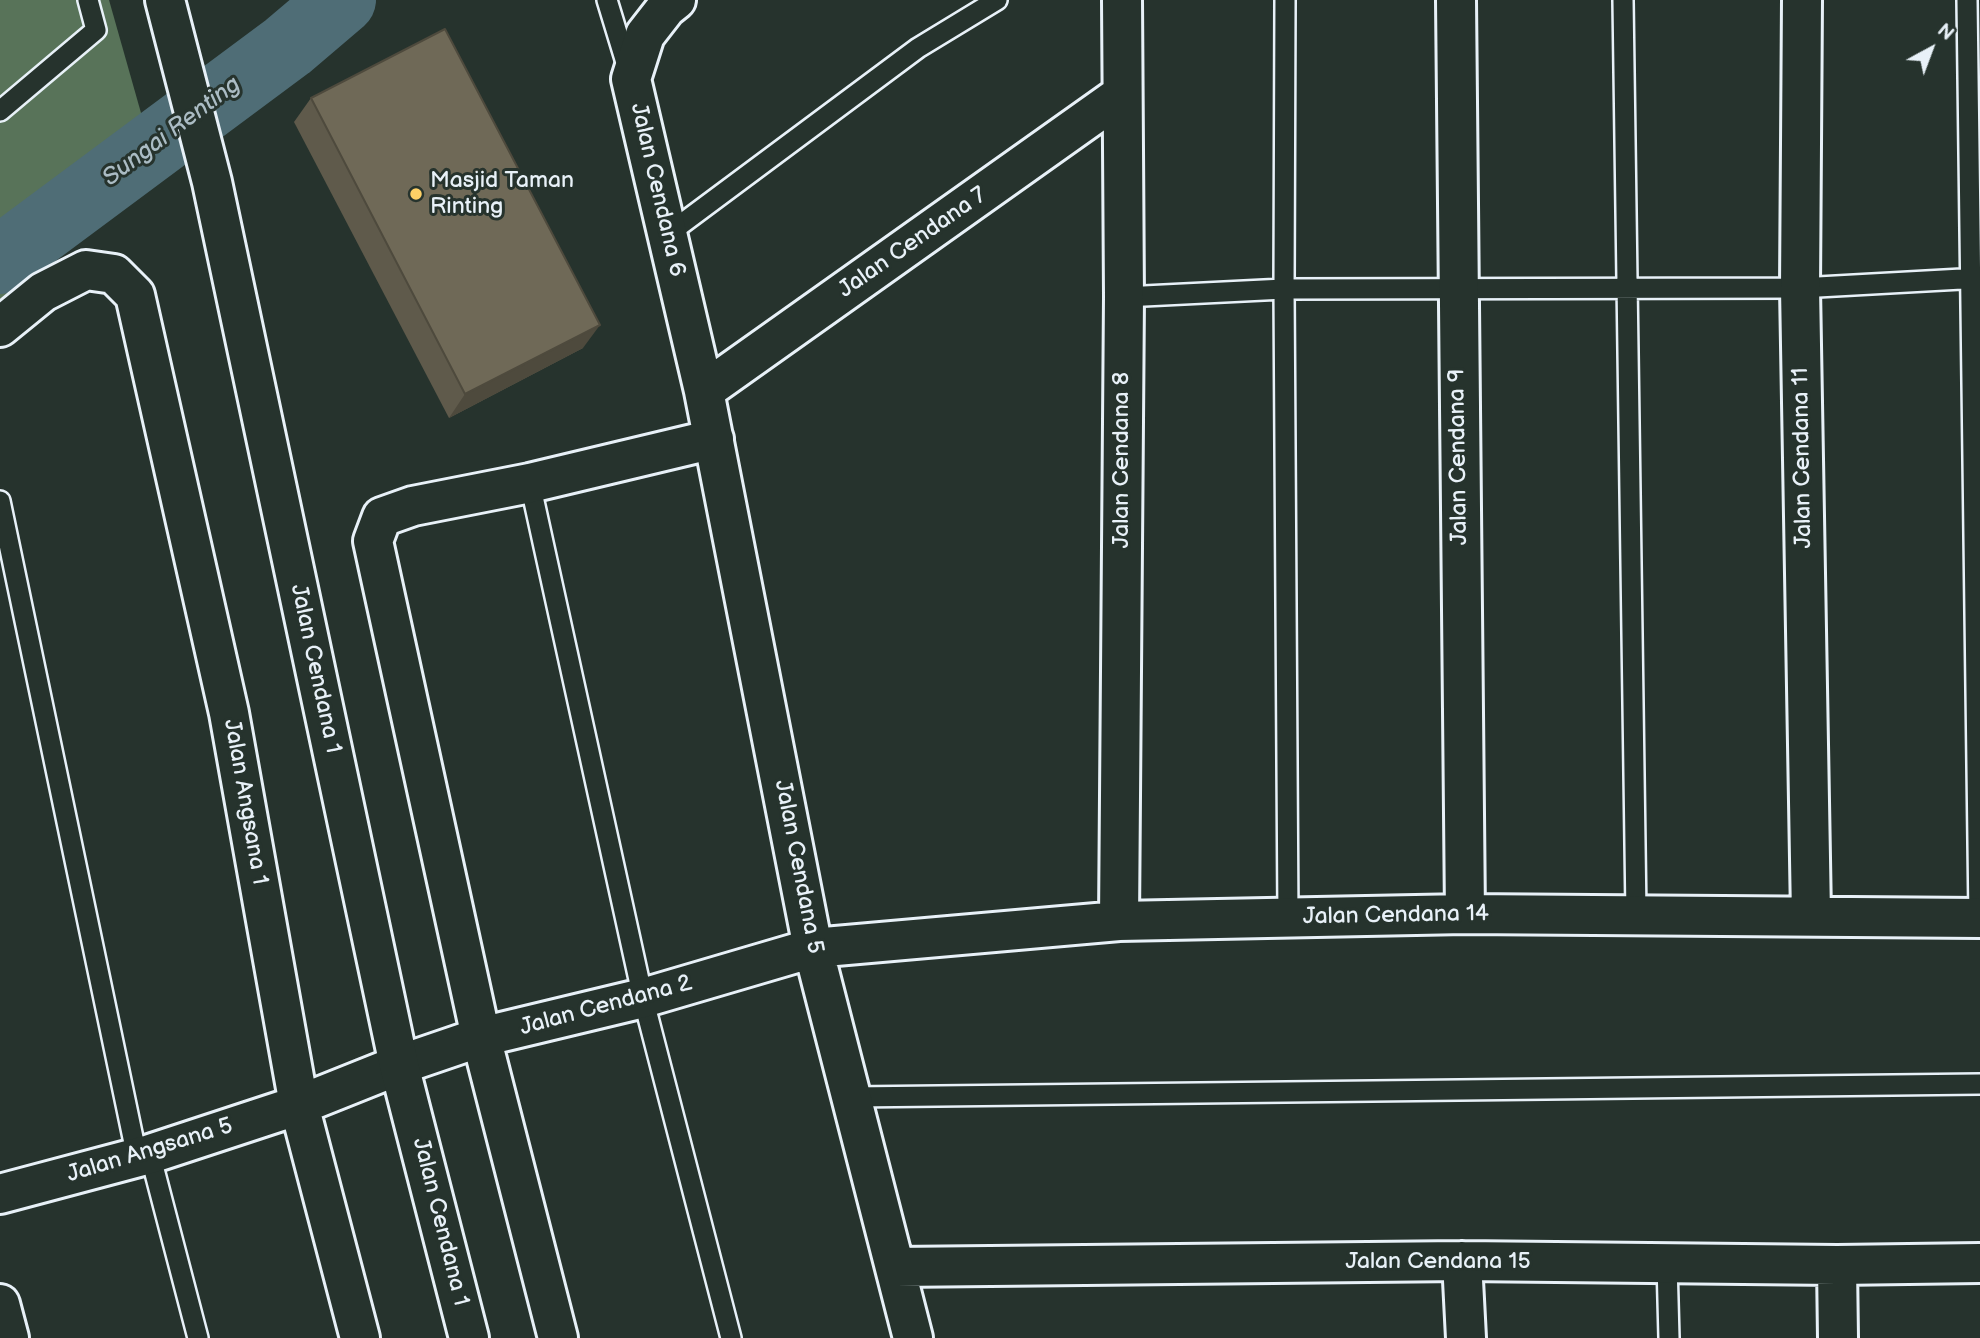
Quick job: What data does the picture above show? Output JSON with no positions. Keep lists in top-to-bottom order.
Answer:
{
  "streets": {
    "street": [
      "Jalan Cendana 6",
      "Jalan Cendana 7",
      "Jalan Cendana 9",
      "Jalan Cendana 11",
      "Jalan Cendana 8",
      "Jalan Cendana 1",
      "Jalan Angsana 1",
      "Jalan Cendana 5",
      "Jalan Cendana 14",
      "Jalan Cendana 2",
      "Jalan Angsana 5",
      "Jalan Cendana 15"
    ]
  },
  "crossings": [
    ["Jalan Cendana 6", "Jalan Cendana 7"],
    ["Jalan Cendana 6", "Jalan Cendana 5"],
    ["Jalan Cendana 7", "Jalan Cendana 8"],
    ["Jalan Cendana 7", "Jalan Cendana 5"],
    ["Jalan Cendana 9", "Jalan Cendana 14"],
    ["Jalan Cendana 11", "Jalan Cendana 14"],
    ["Jalan Cendana 8", "Jalan Cendana 14"],
    ["Jalan Cendana 1", "Jalan Cendana 2"],
    ["Jalan Cendana 1", "Jalan Angsana 5"],
    ["Jalan Angsana 1", "Jalan Angsana 5"],
    ["Jalan Cendana 5", "Jalan Cendana 14"],
    ["Jalan Cendana 5", "Jalan Cendana 2"],
    ["Jalan Cendana 5", "Jalan Cendana 15"],
    ["Jalan Cendana 14", "Jalan Cendana 2"],
    ["Jalan Cendana 2", "Jalan Angsana 5"]
  ],
  "water": ["Sungai Renting"],
  "places": ["Masjid Taman Rinting"],
  "north": "top right"
}
